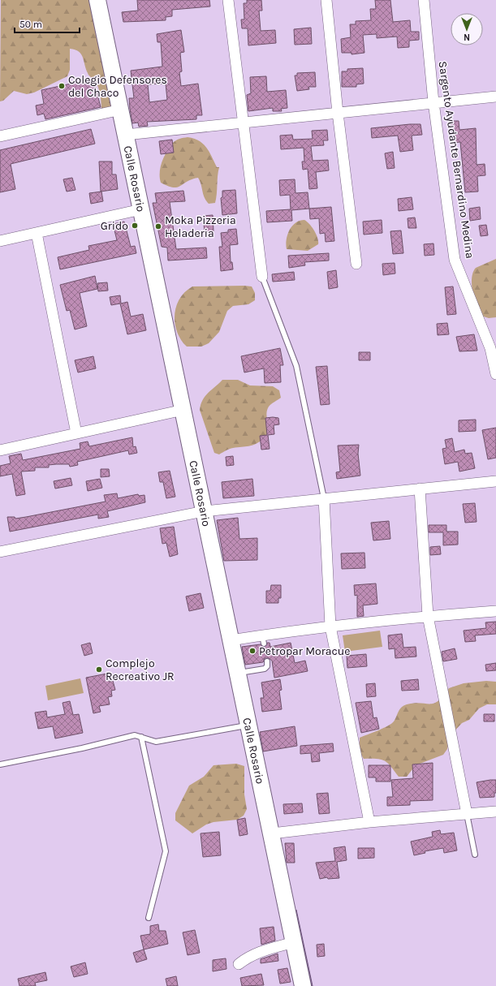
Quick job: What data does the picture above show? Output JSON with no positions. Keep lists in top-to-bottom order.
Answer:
{
  "streets": {
    "main road": ["Calle Rosario"],
    "street": ["Sargento Ayudante Bernardino Medina"]
  },
  "places": [
    "Colegio Defensores del Chaco",
    "Grido",
    "Moka Pizzeria Heladeria",
    "Petropar Moracue",
    "Complejo Recreativo JR"
  ],
  "scale_bar": "50 m",
  "north": "bottom"
}
